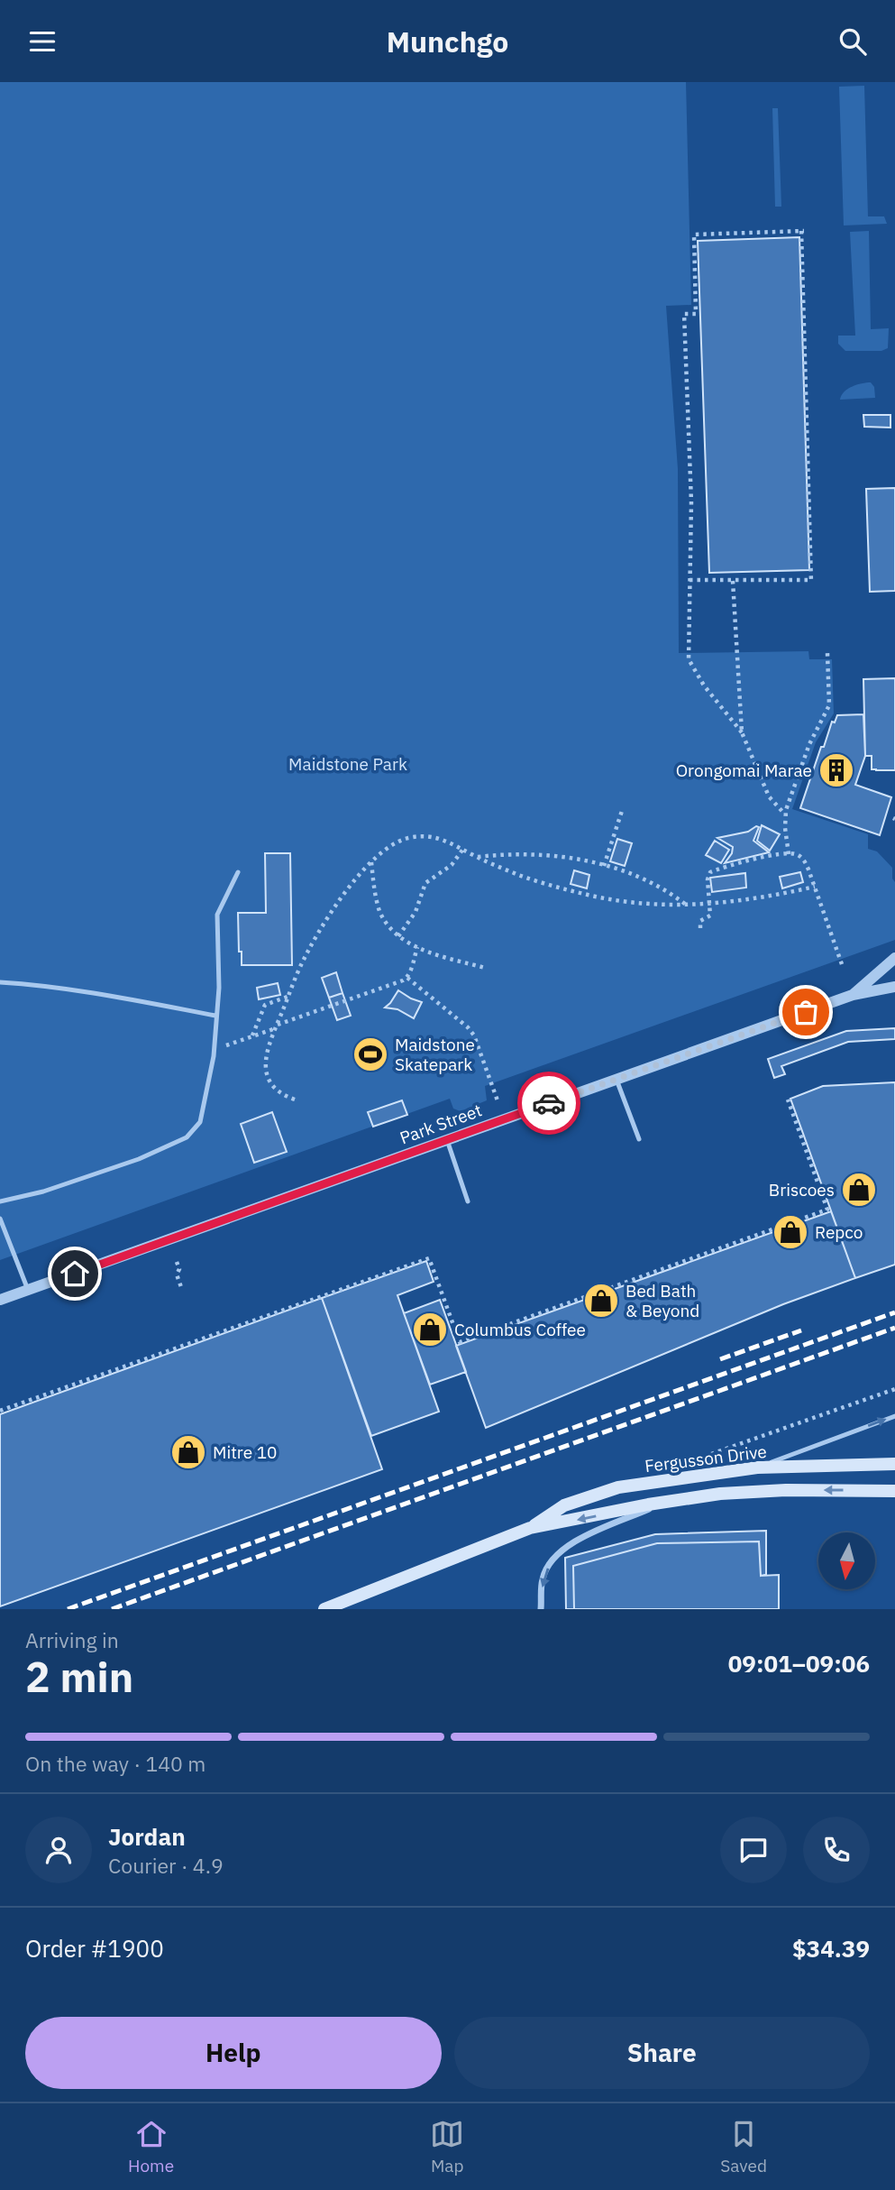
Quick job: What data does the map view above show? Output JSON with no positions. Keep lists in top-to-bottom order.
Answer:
{
  "streets": {
    "main road": ["Fergusson Drive"],
    "street": ["Park Street"]
  },
  "parks": ["Maidstone Park"],
  "places": {
    "building": ["Orongomai Marae"],
    "sports": ["Maidstone Skatepark"],
    "shop": [
      "Briscoes",
      "Repco",
      "Bed Bath & Beyond",
      "Columbus Coffee",
      "Mitre 10"
    ]
  },
  "north": "bottom",
  "page": {
    "header": "Munchgo",
    "heading": ["2 min", "Arriving in", "09:01–09:06"],
    "panel": [
      "Jordan",
      "Courier · 4.9",
      "Order #1900",
      "$34.39"
    ],
    "bar": "On the way · 140 m",
    "buttons": ["Help", "Share"],
    "tabs": ["Home", "Map", "Saved"]
  }
}
